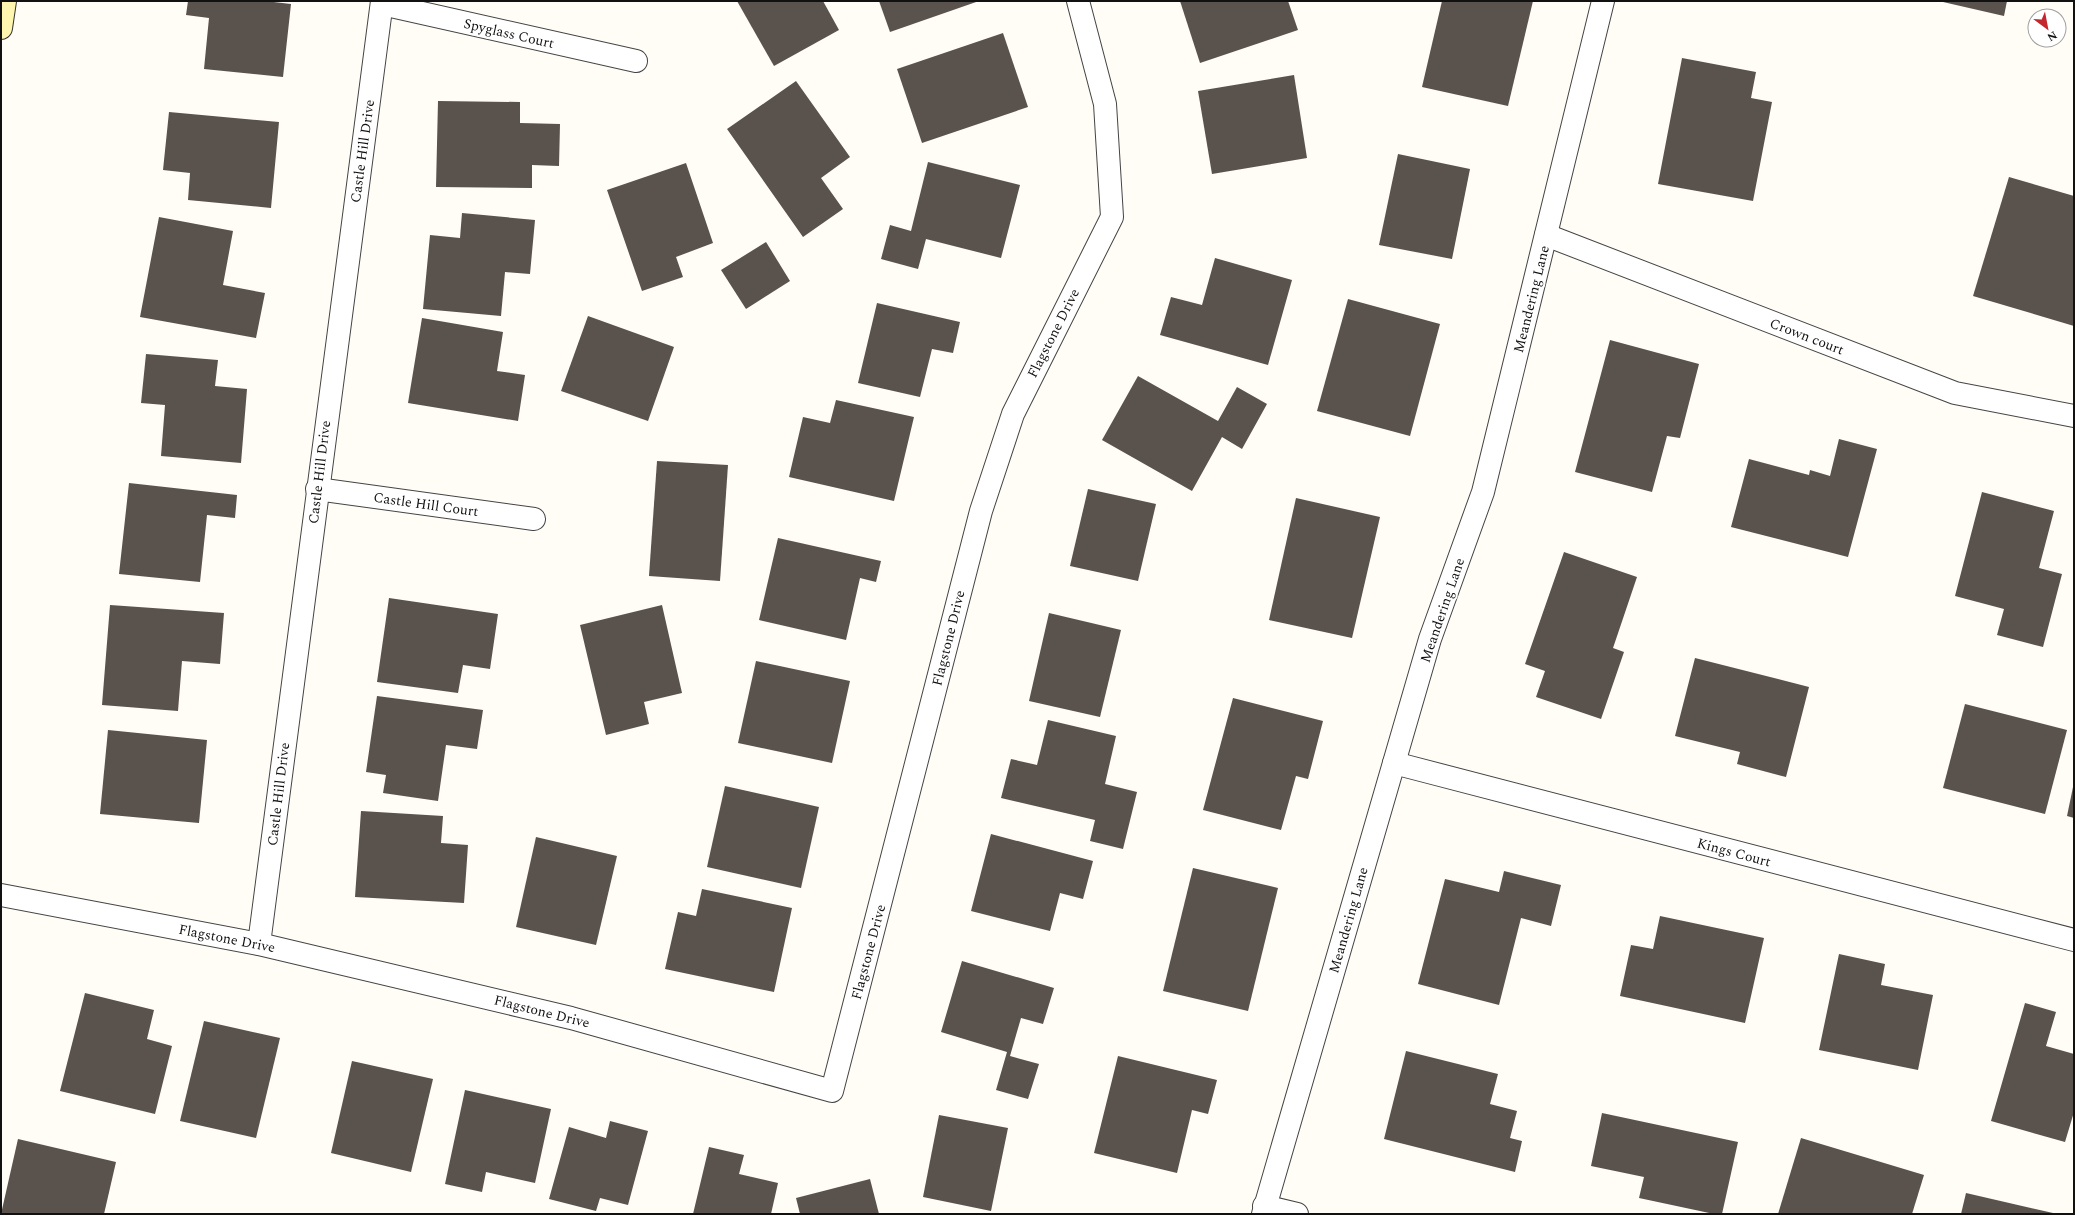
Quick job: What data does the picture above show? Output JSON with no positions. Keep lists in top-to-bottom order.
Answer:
{
  "streets": {
    "street": [
      "Spyglass Court",
      "Castle Hill Drive",
      "Meandering Lane",
      "Flagstone Drive",
      "Crown court",
      "Castle Hill Court",
      "Kings Court"
    ]
  },
  "crossings": [
    ["Spyglass Court", "Castle Hill Drive"],
    ["Castle Hill Drive", "Flagstone Drive"],
    ["Castle Hill Drive", "Castle Hill Court"],
    ["Meandering Lane", "Crown court"],
    ["Meandering Lane", "Kings Court"]
  ],
  "north": "bottom right"
}
